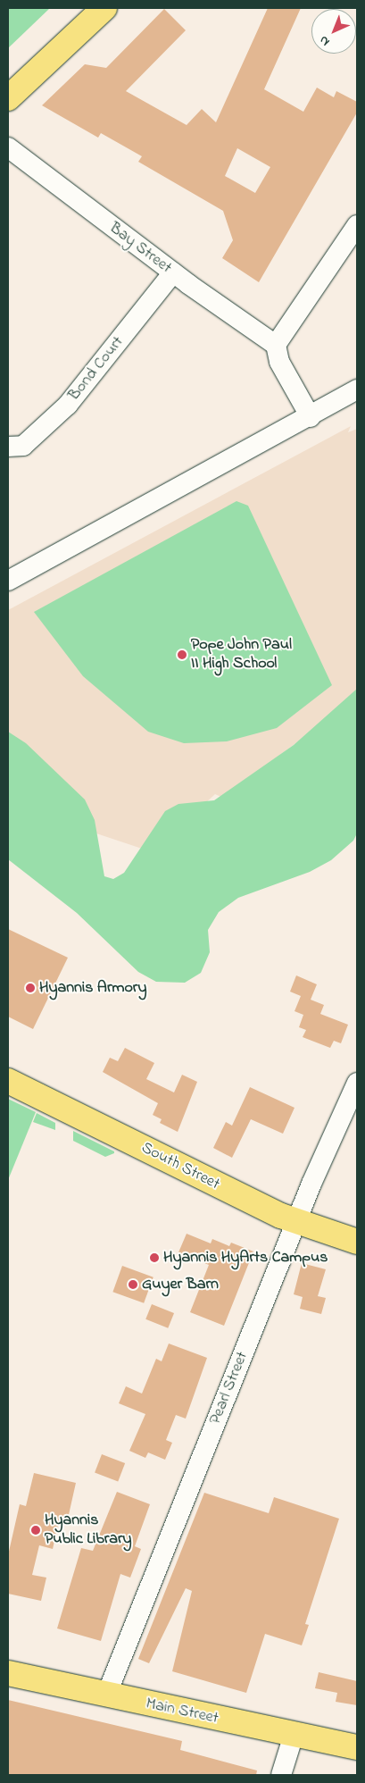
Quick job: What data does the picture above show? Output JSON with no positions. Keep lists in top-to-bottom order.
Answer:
{
  "streets": {
    "main road": ["South Street", "Main Street"],
    "street": ["Bay Street", "Bond Court", "Pearl Street"]
  },
  "crossings": [
    ["Bay Street", "Bond Court"],
    ["South Street", "Pearl Street"],
    ["Pearl Street", "Main Street"]
  ],
  "places": [
    "Pope John Paul II High School",
    "Hyannis Armory",
    "Hyannis HyArts Campus",
    "Guyer Barn",
    "Hyannis Public Library"
  ],
  "north": "bottom left"
}
